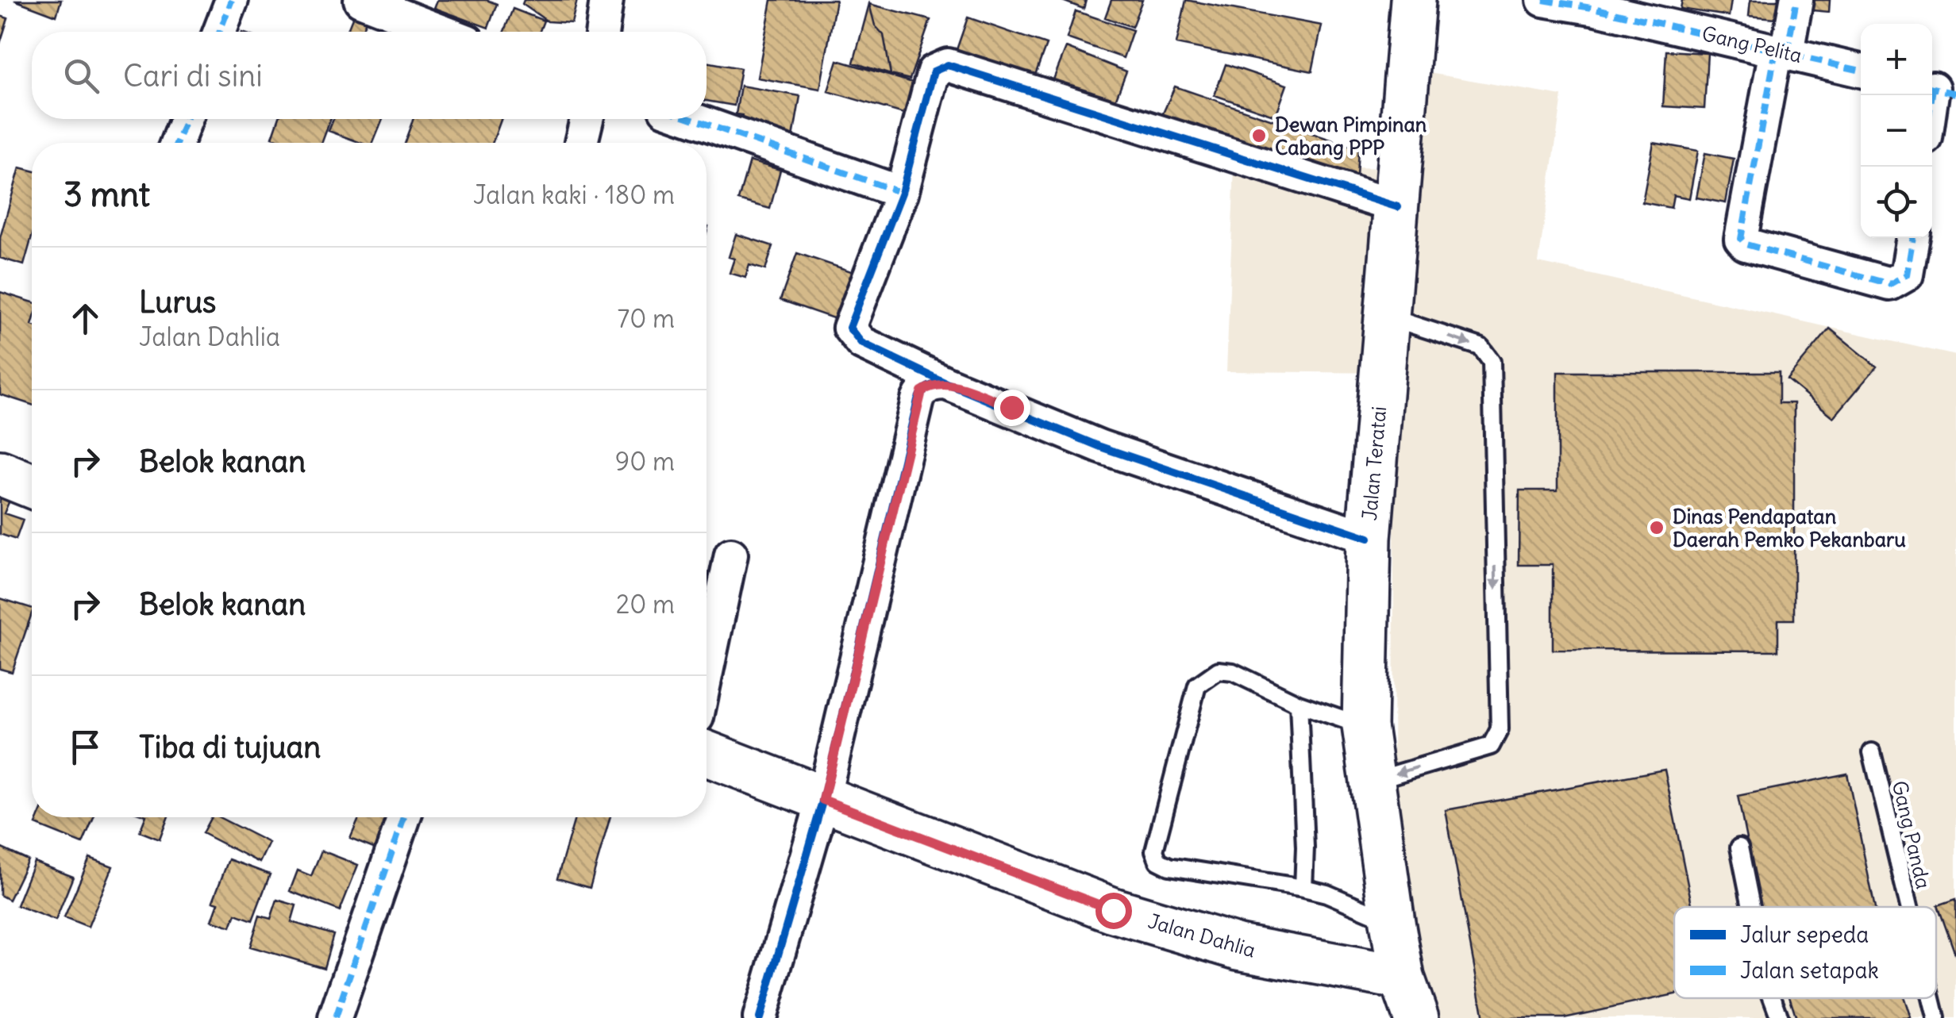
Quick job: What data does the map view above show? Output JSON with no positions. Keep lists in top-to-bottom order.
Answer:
{
  "streets": {
    "street": ["Gang Pelita", "Jalan Teratai", "Jalan Dahlia"],
    "lane": ["Gang Panda"]
  },
  "crossings": [
    ["Jalan Teratai", "Jalan Dahlia"]
  ],
  "places": ["Dewan Pimpinan Cabang PPP", "Dinas Pendapatan Daerah Pemko Pekanbaru"],
  "legend": ["Jalur sepeda", "Jalan setapak"],
  "page": {
    "map_buttons": ["+", "−"],
    "search": "Cari di sini",
    "heading": ["3 mnt", "Jalan kaki · 180 m"],
    "list": [
      ["Lurus", "Jalan Dahlia", "70 m"],
      ["Belok kanan", "90 m"],
      ["Belok kanan", "20 m"],
      "Tiba di tujuan"
    ]
  }
}
